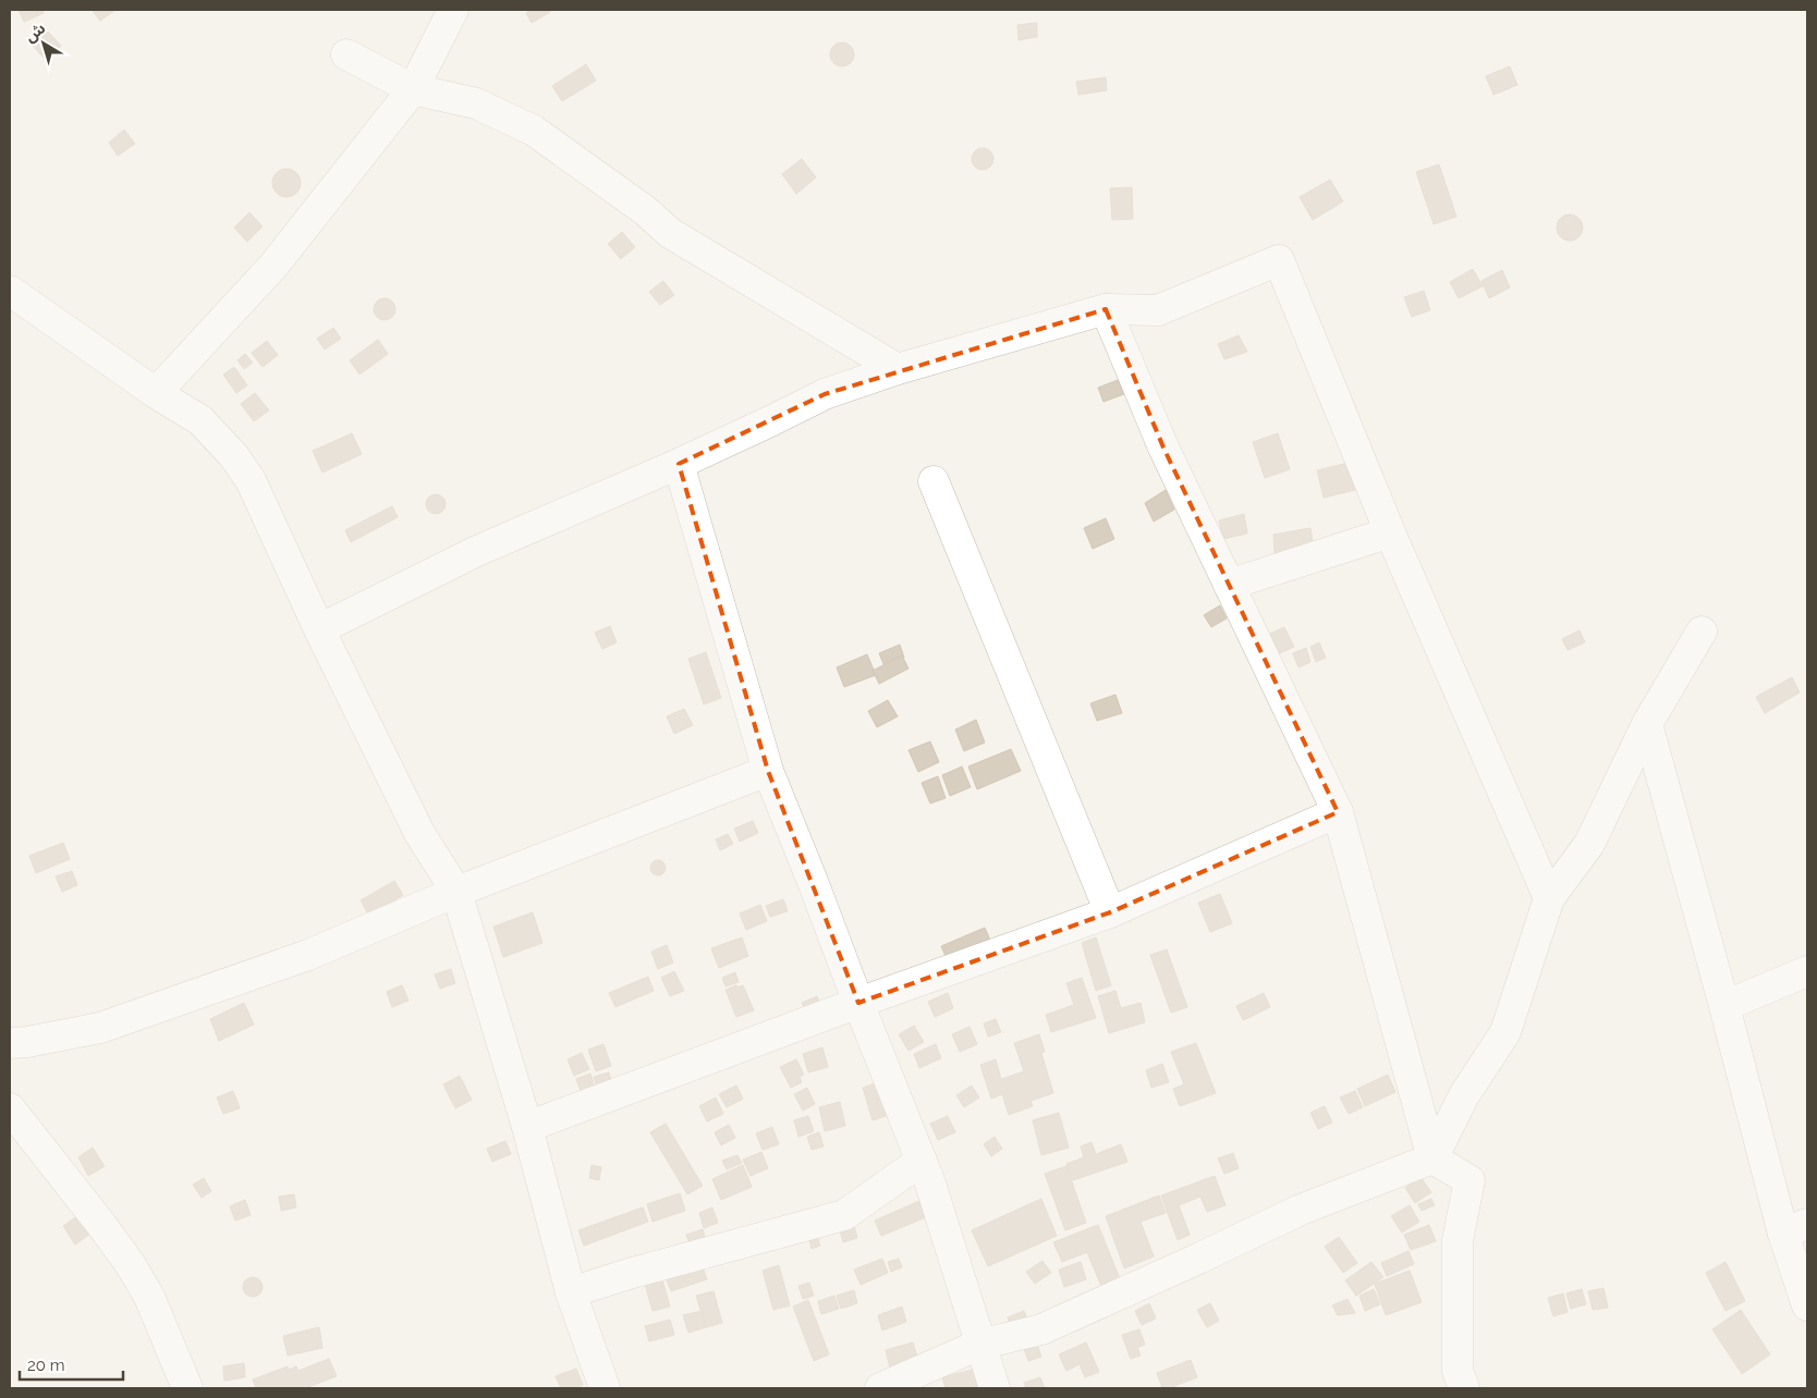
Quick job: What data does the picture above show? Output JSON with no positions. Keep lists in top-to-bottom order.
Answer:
{
  "scale_bar": "20 m",
  "north": "top left"
}
